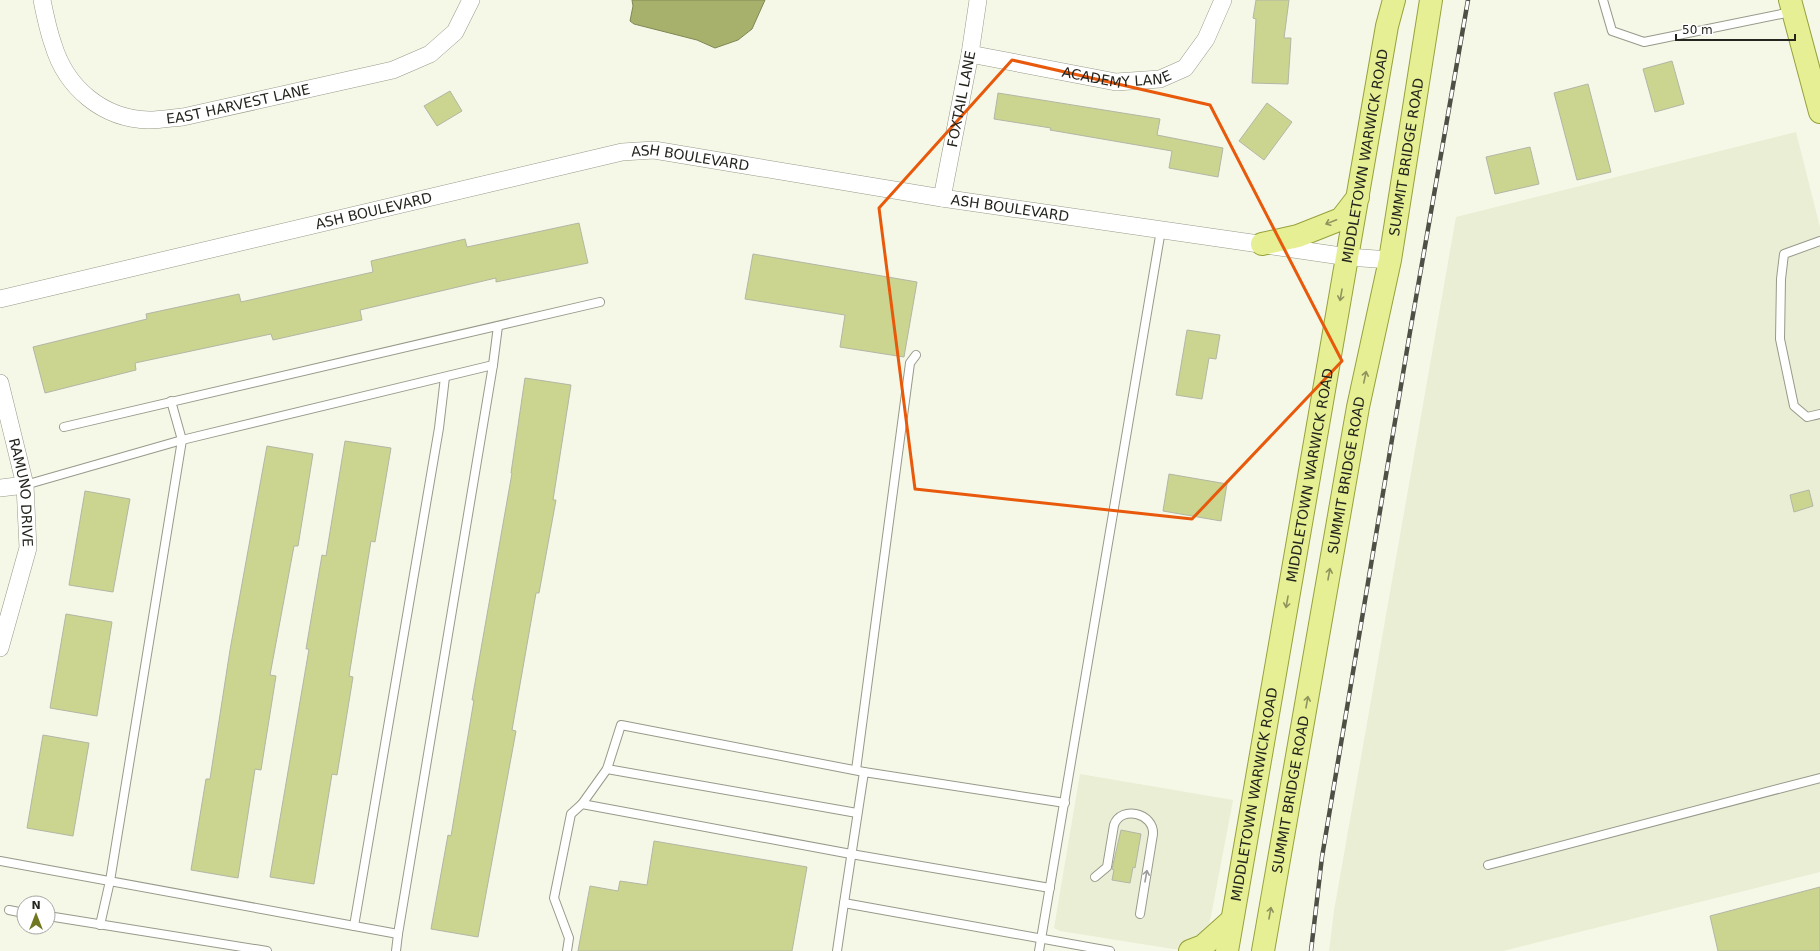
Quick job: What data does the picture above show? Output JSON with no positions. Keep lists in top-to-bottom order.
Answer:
{
  "streets": {
    "main road": ["MIDDLETOWN WARWICK ROAD", "SUMMIT BRIDGE ROAD"],
    "street": [
      "ACADEMY LANE",
      "FOXTAIL LANE",
      "EAST HARVEST LANE",
      "ASH BOULEVARD",
      "RAMUNO DRIVE"
    ]
  },
  "crossings": [
    ["ACADEMY LANE", "FOXTAIL LANE"],
    ["FOXTAIL LANE", "ASH BOULEVARD"],
    ["MIDDLETOWN WARWICK ROAD", "ASH BOULEVARD"],
    ["SUMMIT BRIDGE ROAD", "ASH BOULEVARD"]
  ],
  "one_way": ["MIDDLETOWN WARWICK ROAD", "SUMMIT BRIDGE ROAD"],
  "scale_bar": "50 m",
  "north": "top"
}
